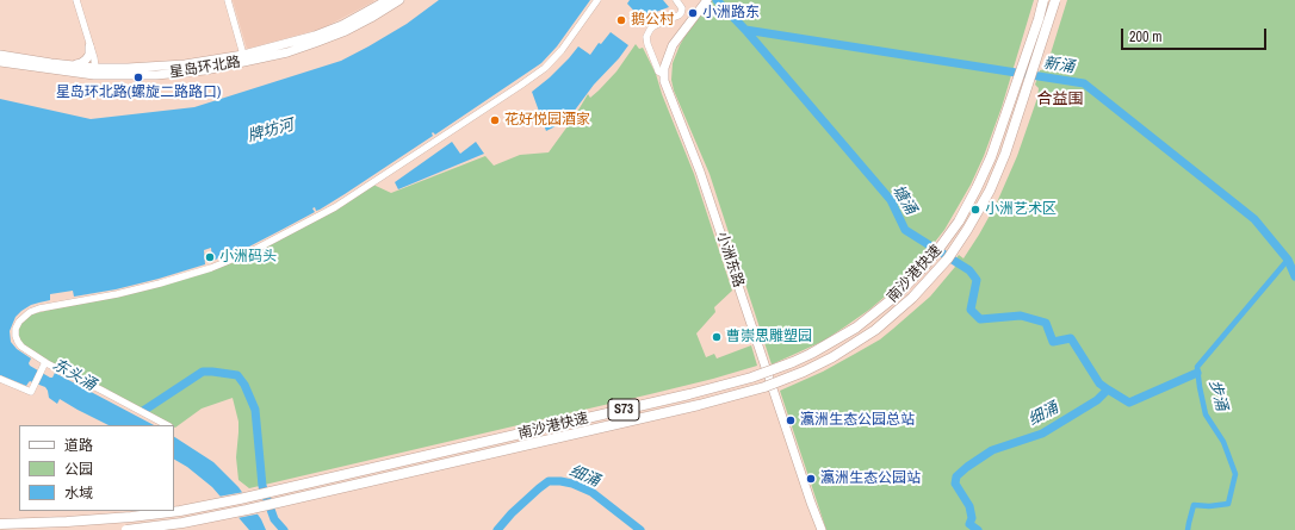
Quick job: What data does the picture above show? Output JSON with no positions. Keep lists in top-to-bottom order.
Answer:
{
  "streets": {
    "highway": ["南沙港快速", "S73"],
    "main road": ["星岛环北路", "小洲东路"]
  },
  "districts": ["合益围"],
  "water": [
    "新涌",
    "牌坊河",
    "塘涌",
    "东头涌",
    "步涌",
    "细涌"
  ],
  "places": [
    "小洲路东",
    "鹅公村",
    "星岛环北路(螺旋二路路口)",
    "花好悦园酒家",
    "小洲艺术区",
    "小洲码头",
    "曹崇思雕塑园",
    "瀛洲生态公园总站",
    "瀛洲生态公园站"
  ],
  "legend": ["道路", "公园", "水域"],
  "scale_bar": "200 m"
}
